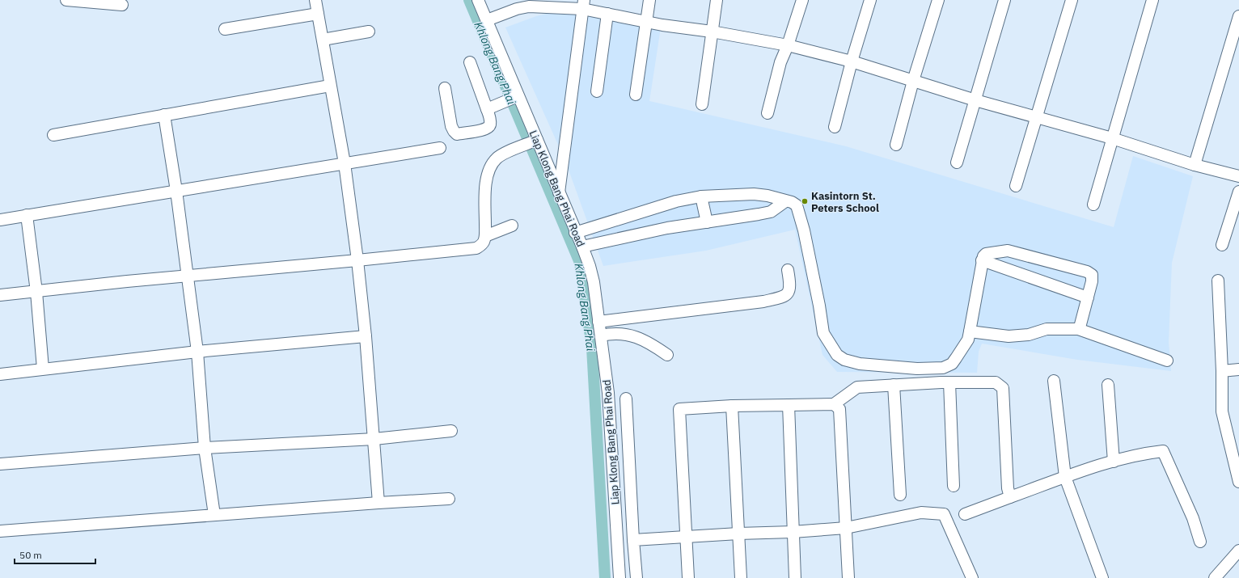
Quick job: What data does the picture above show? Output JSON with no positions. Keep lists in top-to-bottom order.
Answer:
{
  "streets": {
    "street": ["Liap Klong Bang Phai Road"]
  },
  "water": ["Khlong Bang Phai"],
  "places": ["Kasintorn St. Peters School"],
  "scale_bar": "50 m"
}
